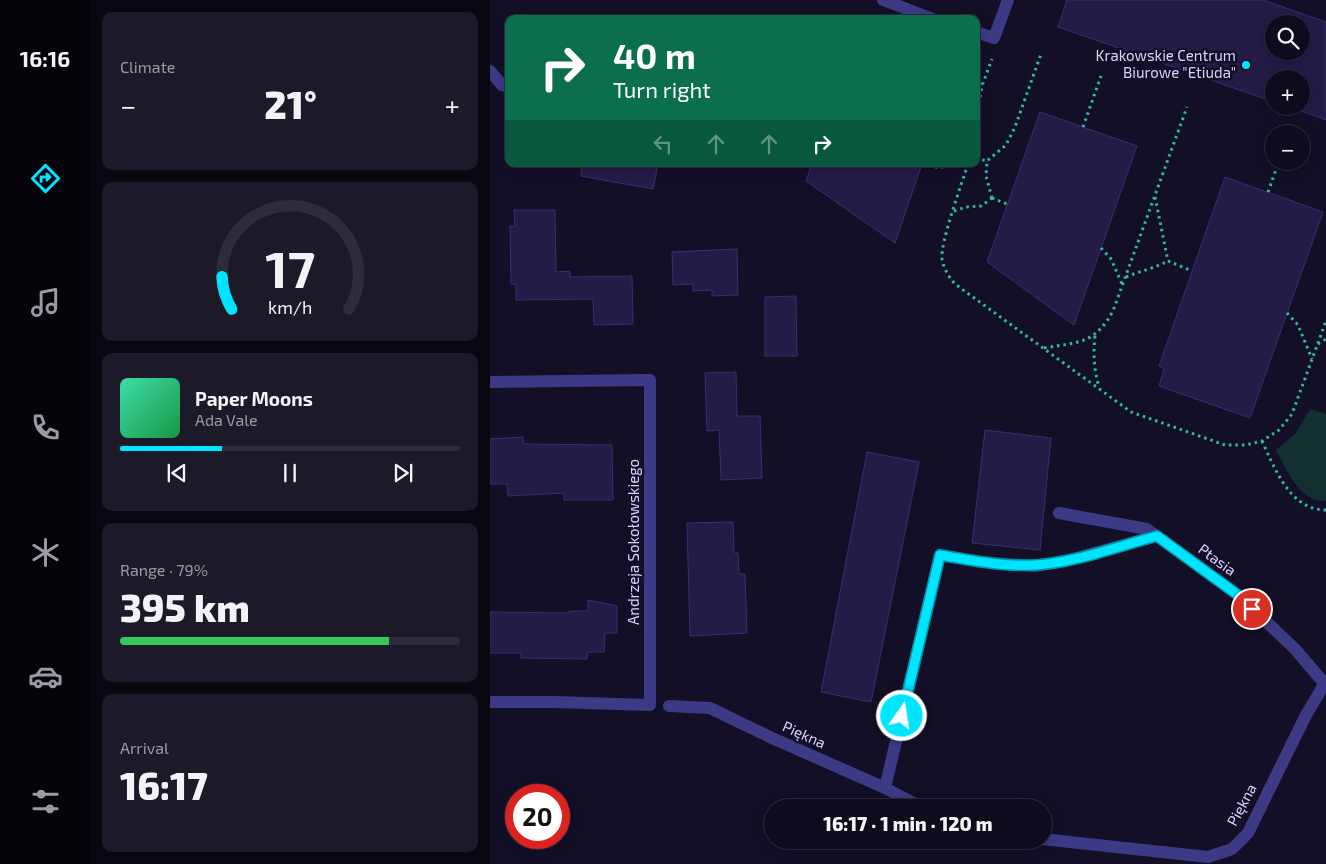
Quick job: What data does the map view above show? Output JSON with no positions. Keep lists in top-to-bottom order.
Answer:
{
  "streets": {
    "street": ["Andrzeja Sokołowskiego", "Ptasia", "Piękna"]
  },
  "crossings": [
    ["Ptasia", "Piękna"]
  ],
  "places": ["Krakowskie Centrum Biurowe \"Etiuda\""],
  "page": {
    "tabs": "16:16",
    "tile": [
      "Climate",
      ["Range · 79%", "395 km"],
      ["Arrival", "16:17"]
    ],
    "map_buttons": ["+", "−"],
    "turn": ["40 m", "Turn right"],
    "heat": ["−", "21°", "+"],
    "song": ["Paper Moons", "Ada Vale"],
    "limit": "20",
    "trip": "16:17 · 1 min · 120 m",
    "gauge": ["17", "km/h"]
  }
}
